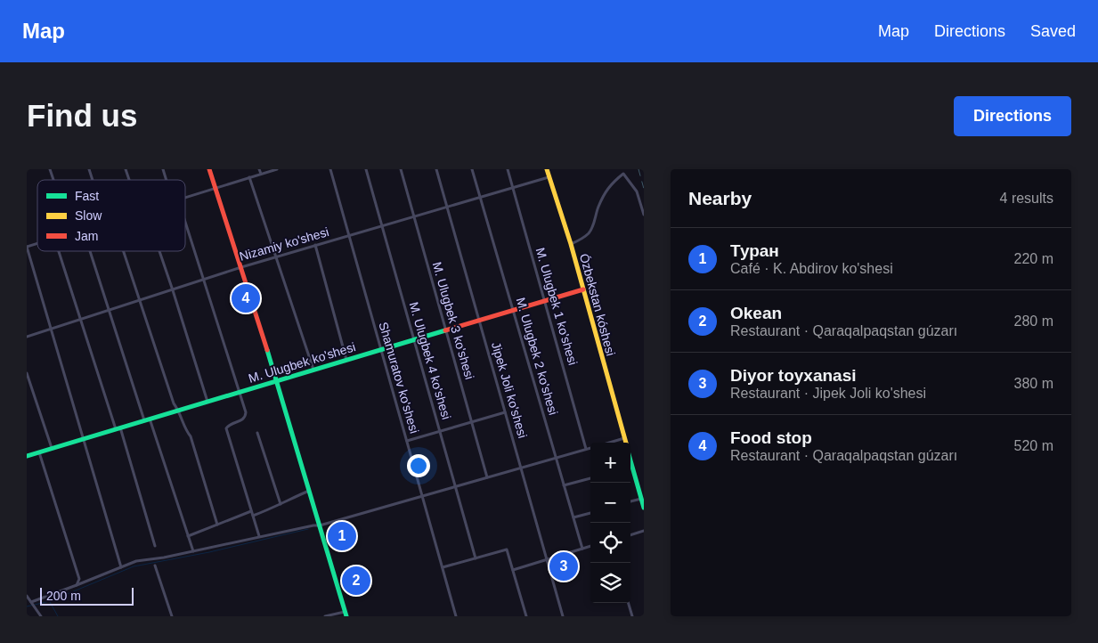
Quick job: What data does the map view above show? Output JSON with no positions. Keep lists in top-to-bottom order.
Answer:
{
  "streets": {
    "street": [
      "Nizamiy ko'shesi",
      "Ózbekstan kóshesi",
      "M. Ulugbek 1 ko'shesi",
      "M. Ulugbek 3 ko'shesi",
      "M. Ulugbek 2 ko'shesi",
      "M. Ulugbek 4 ko'shesi",
      "M. Ulugbek ko'shesi",
      "Shamuratov ko'shesi",
      "Jipek Joli ko'shesi"
    ]
  },
  "crossings": [
    ["Nizamiy ko'shesi", "Ózbekstan kóshesi"],
    ["Nizamiy ko'shesi", "M. Ulugbek 1 ko'shesi"],
    ["Nizamiy ko'shesi", "M. Ulugbek 3 ko'shesi"],
    ["Nizamiy ko'shesi", "M. Ulugbek 2 ko'shesi"],
    ["Nizamiy ko'shesi", "M. Ulugbek 4 ko'shesi"],
    ["Nizamiy ko'shesi", "Shamuratov ko'shesi"],
    ["Nizamiy ko'shesi", "Jipek Joli ko'shesi"],
    ["Ózbekstan kóshesi", "M. Ulugbek ko'shesi"],
    ["M. Ulugbek 1 ko'shesi", "M. Ulugbek ko'shesi"],
    ["M. Ulugbek 3 ko'shesi", "M. Ulugbek ko'shesi"],
    ["M. Ulugbek 2 ko'shesi", "M. Ulugbek ko'shesi"],
    ["M. Ulugbek 4 ko'shesi", "M. Ulugbek ko'shesi"],
    ["M. Ulugbek ko'shesi", "Shamuratov ko'shesi"],
    ["M. Ulugbek ko'shesi", "Jipek Joli ko'shesi"]
  ],
  "legend": ["Fast", "Slow", "Jam"],
  "scale_bar": "200 m",
  "page": {
    "header": "Map",
    "nav": ["Map", "Directions", "Saved"],
    "buttons": "Directions",
    "title": "Find us",
    "heading": ["Nearby", "4 results"],
    "list": [
      {
        "mark": "1",
        "name": "Туран",
        "note": "Café · K. Abdirov ko'shesi",
        "value": "220 m"
      },
      {
        "mark": "2",
        "name": "Okean",
        "note": "Restaurant · Qaraqalpaqstan gúzarı",
        "value": "280 m"
      },
      {
        "mark": "3",
        "name": "Diyor toyxanasi",
        "note": "Restaurant · Jipek Joli ko'shesi",
        "value": "380 m"
      },
      {
        "mark": "4",
        "name": "Food stop",
        "note": "Restaurant · Qaraqalpaqstan gúzarı",
        "value": "520 m"
      }
    ],
    "pins": [
      "4",
      "1",
      "3",
      "2"
    ],
    "map_buttons": ["+", "−"],
    "scale": "200 m"
  }
}
